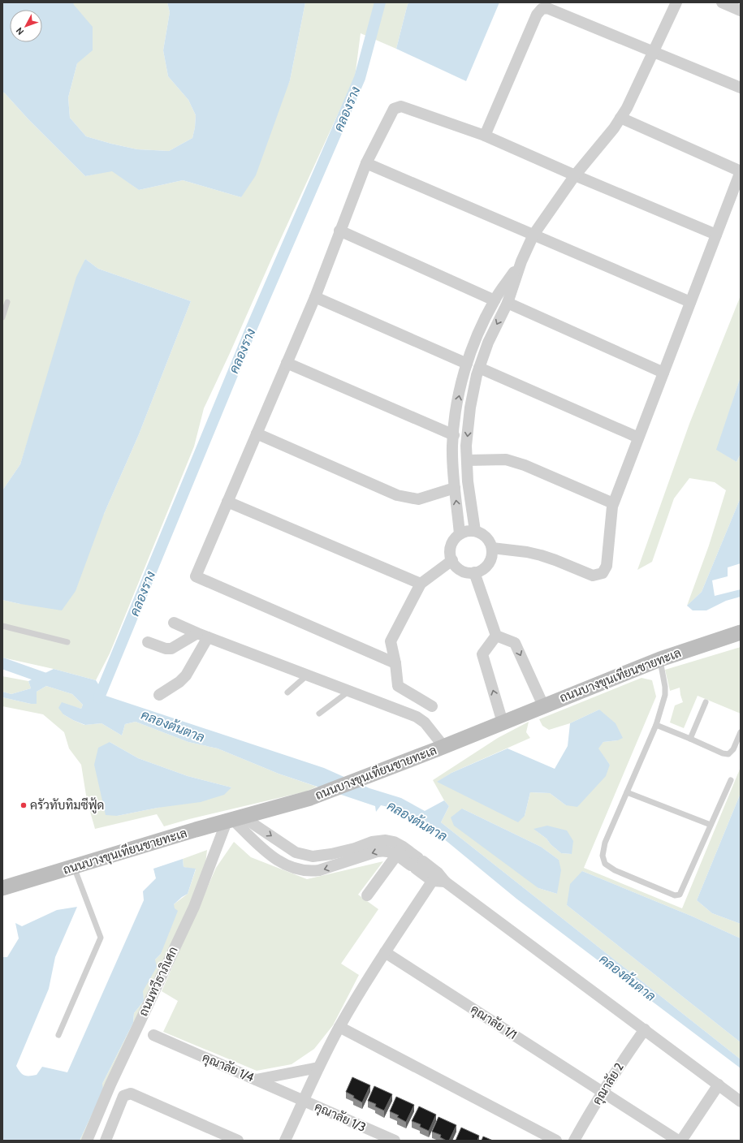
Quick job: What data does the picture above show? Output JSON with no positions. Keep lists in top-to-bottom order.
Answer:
{
  "streets": {
    "main road": ["ถนนบางขุนเทียนชายทะเล"],
    "street": [
      "ถนนทวีธาภิเศก",
      "คุณาลัย 1/1",
      "คุณาลัย 1/4",
      "คุณาลัย 2",
      "คุณาลัย 1/3"
    ]
  },
  "crossings": [
    ["ถนนบางขุนเทียนชายทะเล", "ถนนทวีธาภิเศก"],
    ["คุณาลัย 1/1", "คุณาลัย 2"],
    ["คุณาลัย 1/4", "คุณาลัย 1/3"]
  ],
  "water": ["คลองราง", "คลองต้นตาล"],
  "places": ["ครัวทับทิมซีฟู้ด"],
  "north": "bottom left"
}
